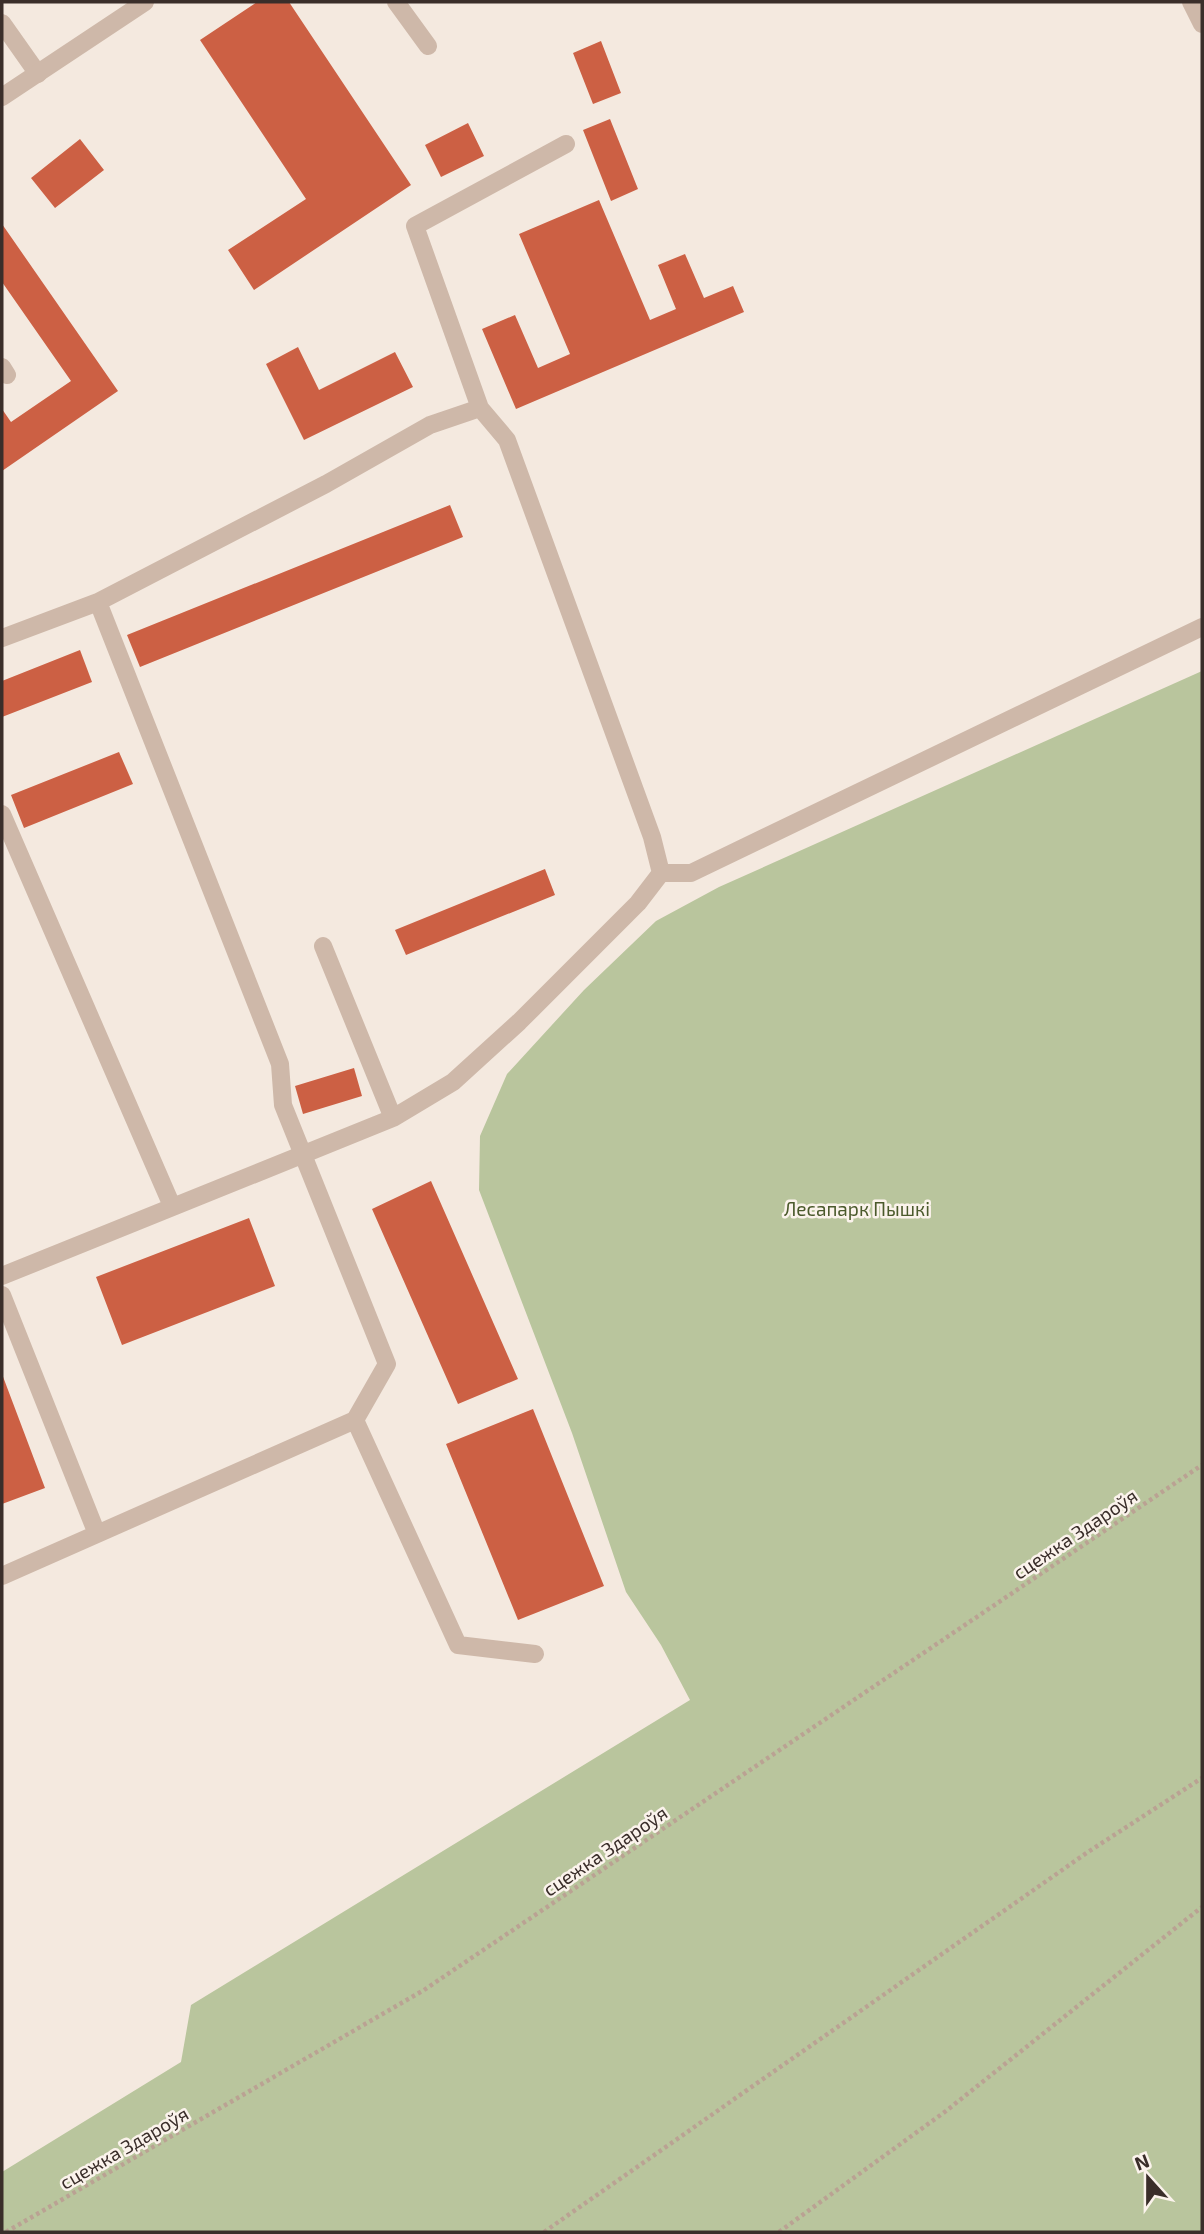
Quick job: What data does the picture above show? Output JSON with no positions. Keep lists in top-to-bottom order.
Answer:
{
  "streets": {
    "path": ["сцежка Здароўя"]
  },
  "parks": ["Лесапарк Пышкі"],
  "north": "top"
}
